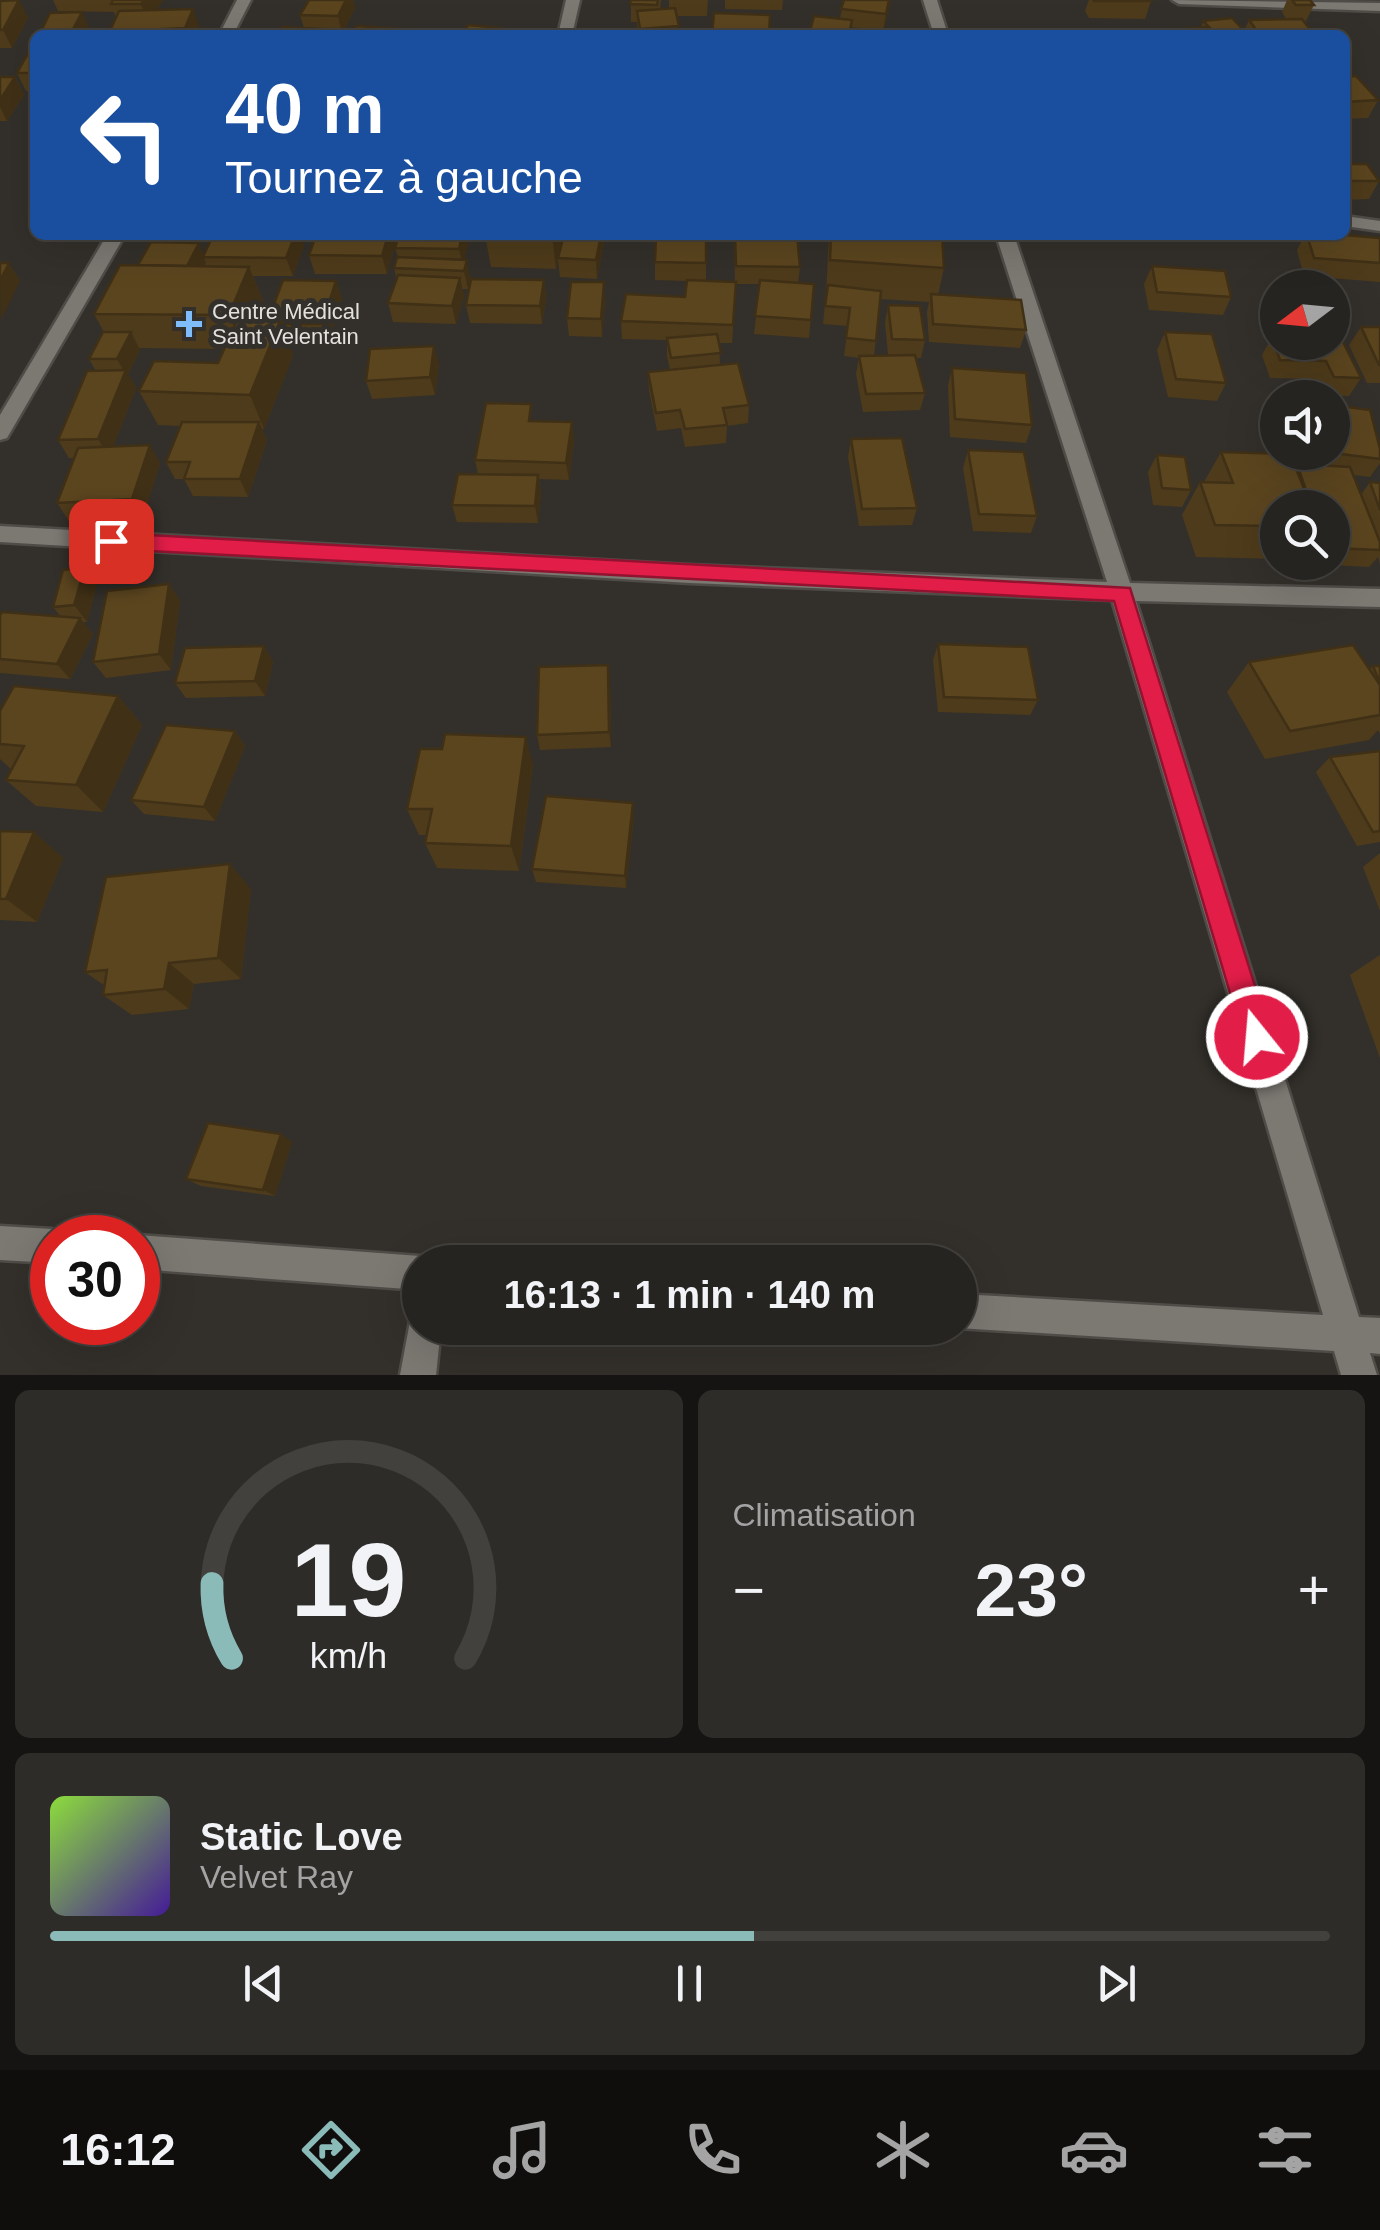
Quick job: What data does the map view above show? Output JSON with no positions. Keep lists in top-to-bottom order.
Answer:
{
  "places": {
    "health": ["Centre Médical Saint Velentain"]
  },
  "north": "left",
  "page": {
    "turn": ["40 m", "Tournez à gauche"],
    "limit": "30",
    "trip": "16:13 · 1 min · 140 m",
    "tile": "Climatisation",
    "heat": ["−", "23°", "+"],
    "song": ["Static Love", "Velvet Ray"],
    "tabs": "16:12",
    "gauge": ["19", "km/h"]
  }
}
